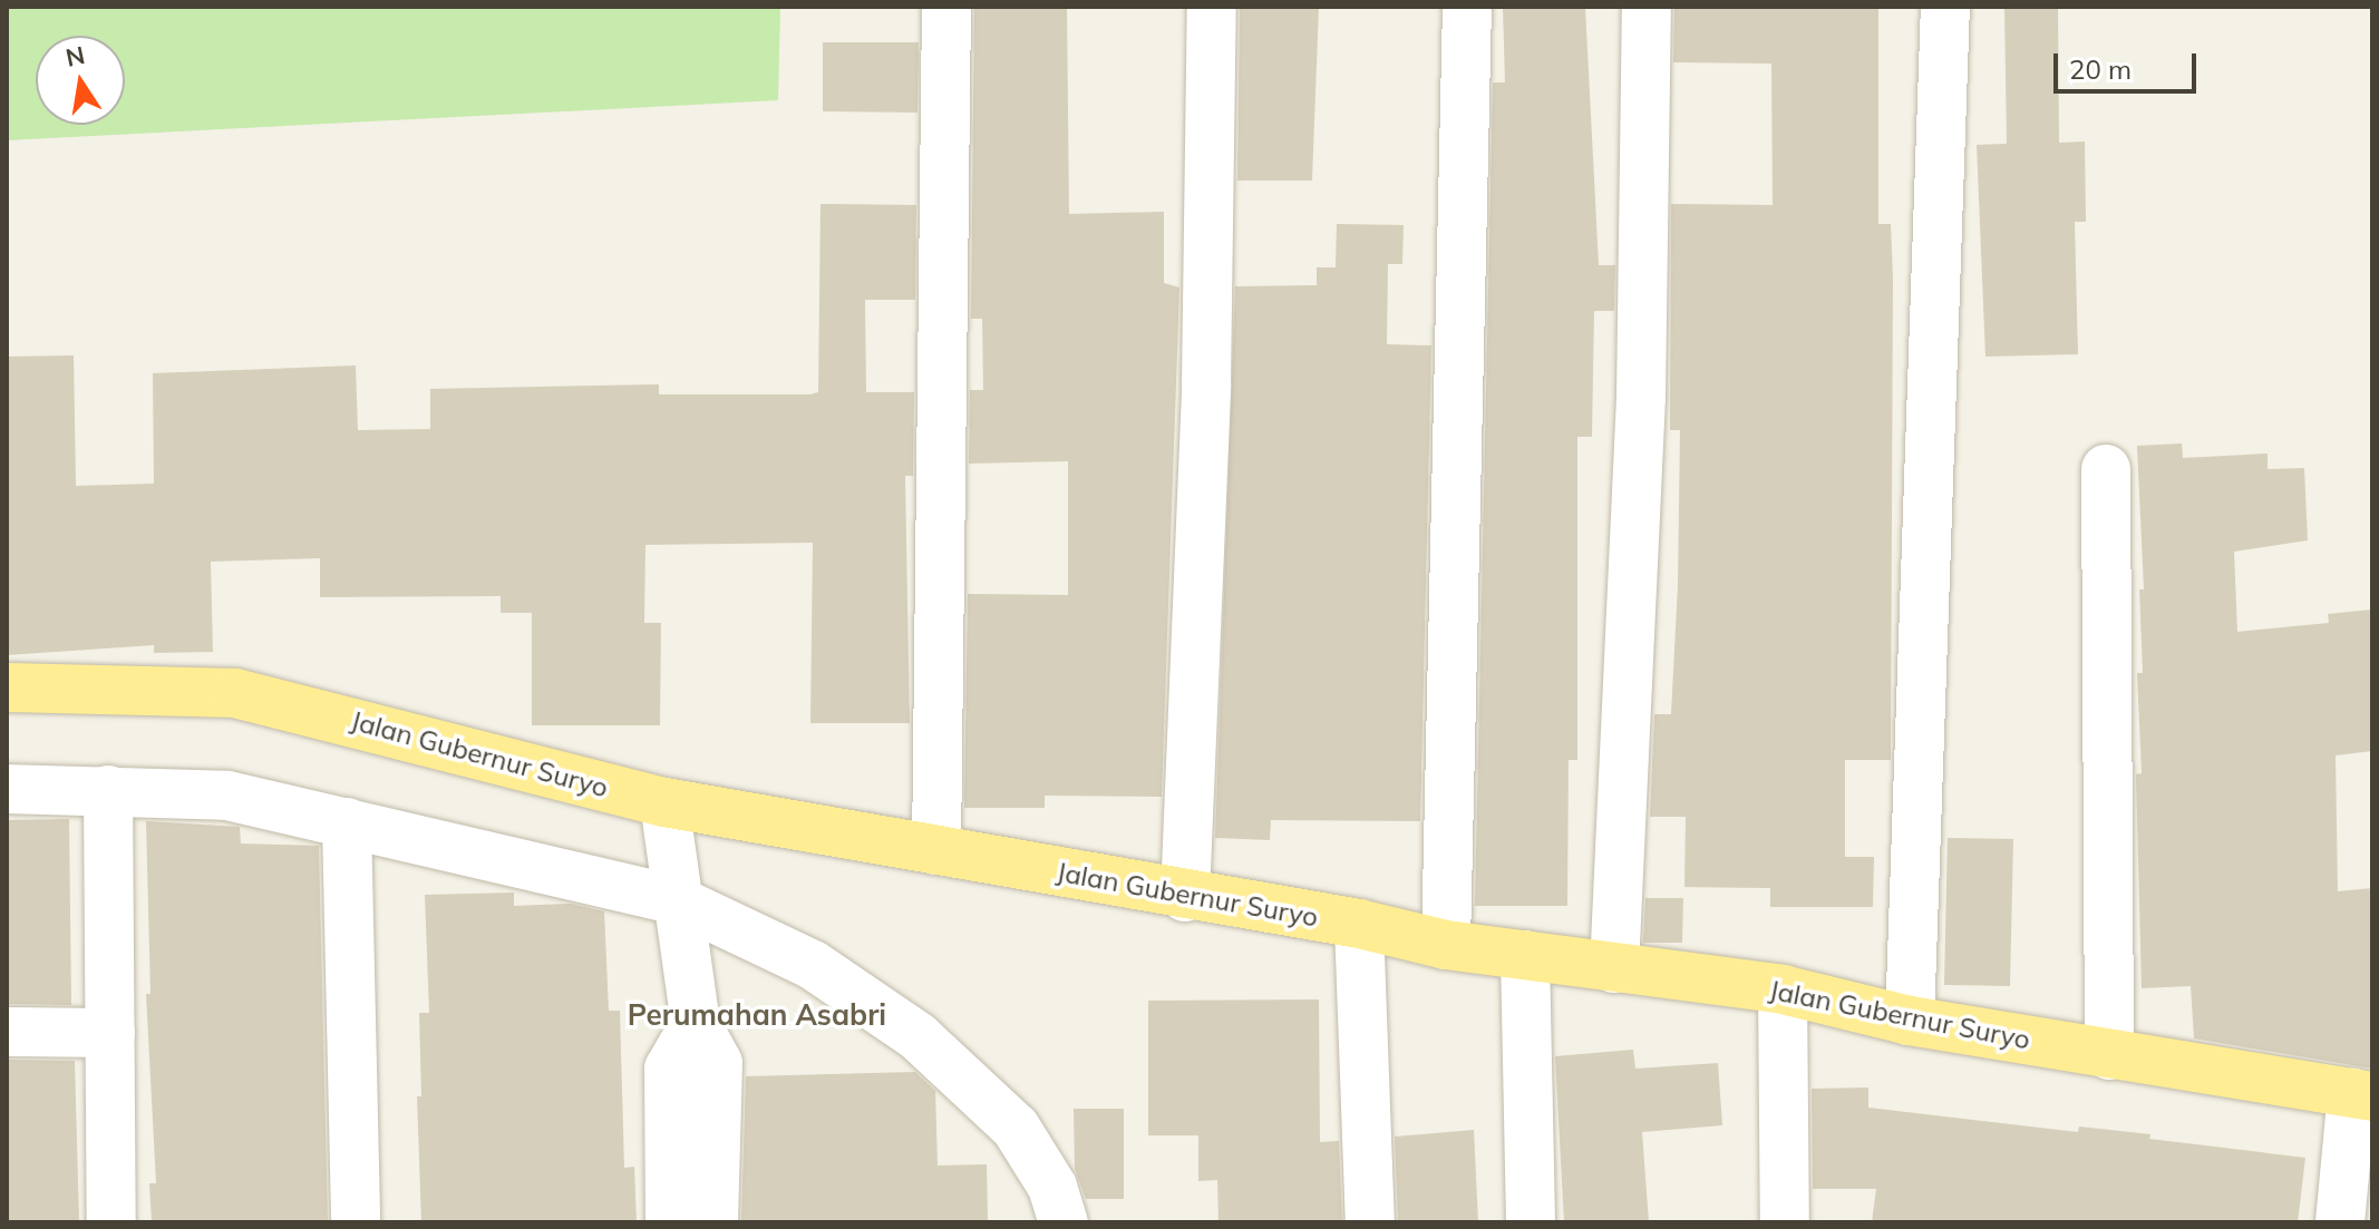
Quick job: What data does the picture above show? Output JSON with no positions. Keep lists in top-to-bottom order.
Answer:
{
  "streets": {
    "main road": ["Jalan Gubernur Suryo"]
  },
  "districts": ["Perumahan Asabri"],
  "scale_bar": "20 m",
  "north": "top"
}
